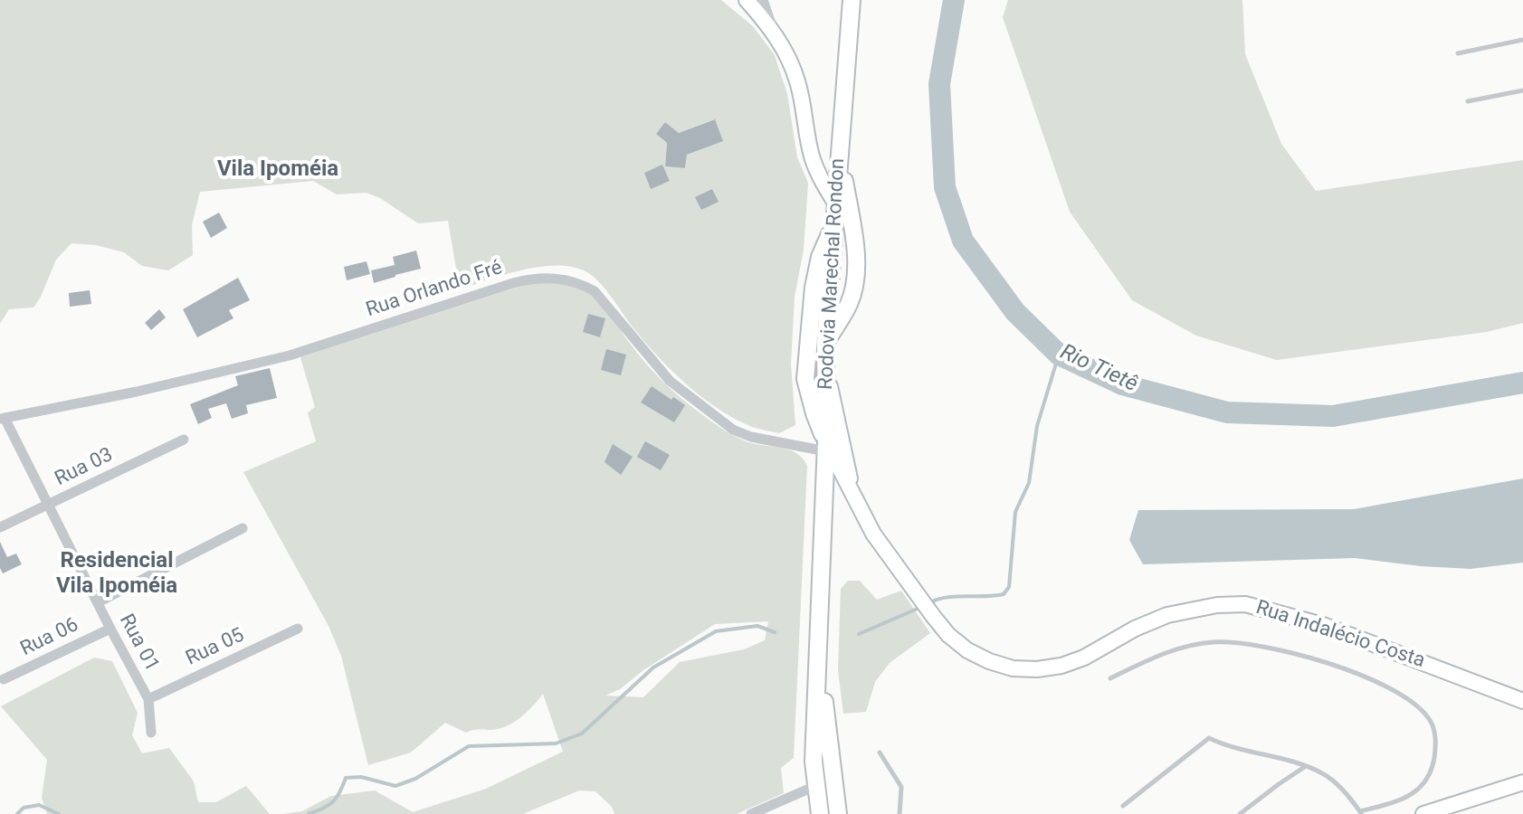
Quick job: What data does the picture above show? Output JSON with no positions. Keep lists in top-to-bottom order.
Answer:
{
  "streets": {
    "main road": ["Rodovia Marechal Rondon", "Rua Indalécio Costa"],
    "street": [
      "Rua Orlando Fré",
      "Rua 03",
      "Rua 06",
      "Rua 01",
      "Rua 05"
    ]
  },
  "crossings": [
    ["Rodovia Marechal Rondon", "Rua Orlando Fré"],
    ["Rodovia Marechal Rondon", "Rua Indalécio Costa"],
    ["Rua Orlando Fré", "Rua Indalécio Costa"],
    ["Rua Orlando Fré", "Rua 01"],
    ["Rua 03", "Rua 01"],
    ["Rua 06", "Rua 01"],
    ["Rua 01", "Rua 05"]
  ],
  "districts": ["Vila Ipoméia", "Residencial Vila Ipoméia"],
  "water": ["Rio Tietê"]
}
